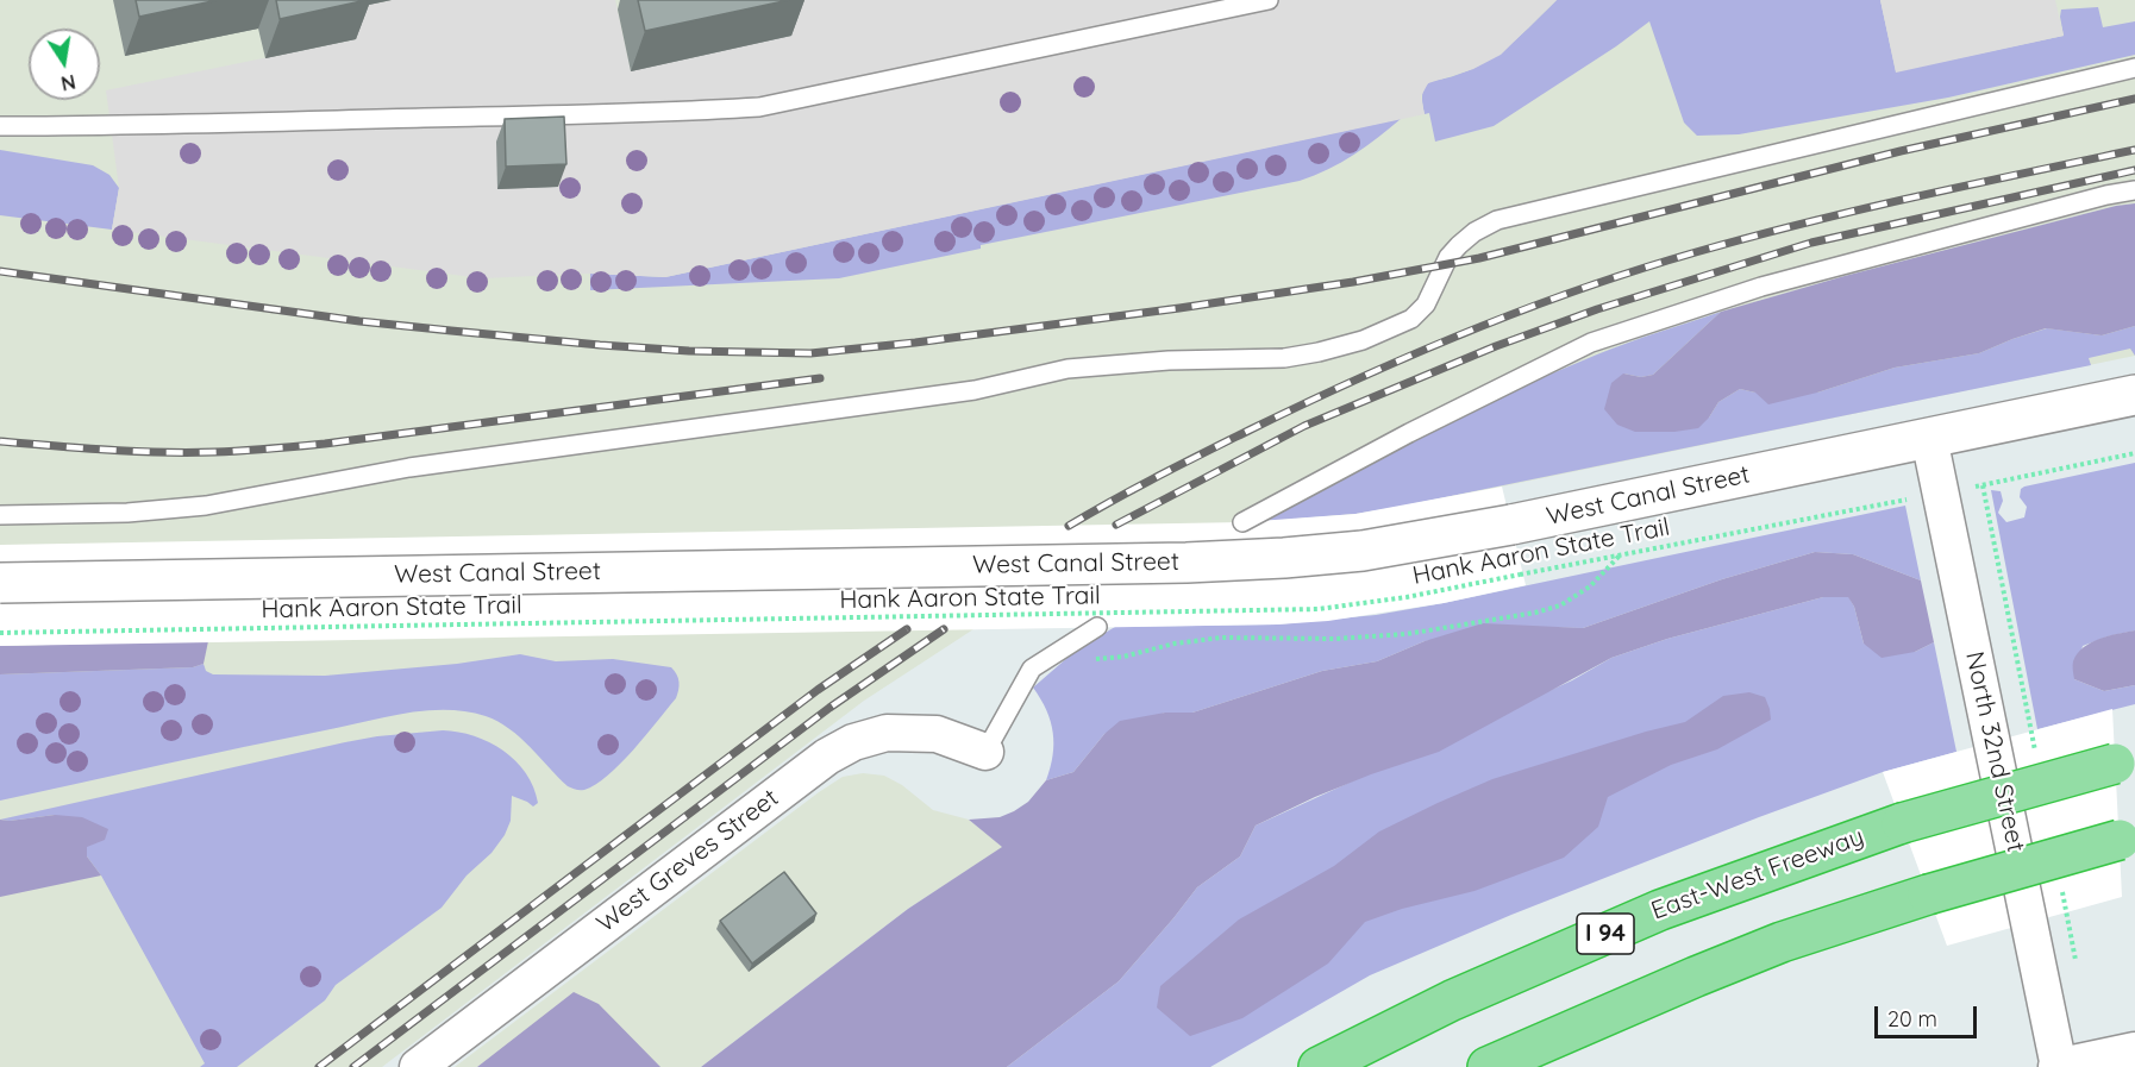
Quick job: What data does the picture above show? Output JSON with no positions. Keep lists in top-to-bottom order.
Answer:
{
  "streets": {
    "highway": ["East-West Freeway", "I 94"],
    "street": ["West Canal Street", "North 32nd Street", "West Greves Street"],
    "path": ["Hank Aaron State Trail"]
  },
  "crossings": [
    ["West Canal Street", "North 32nd Street"]
  ],
  "scale_bar": "20 m",
  "north": "bottom"
}
